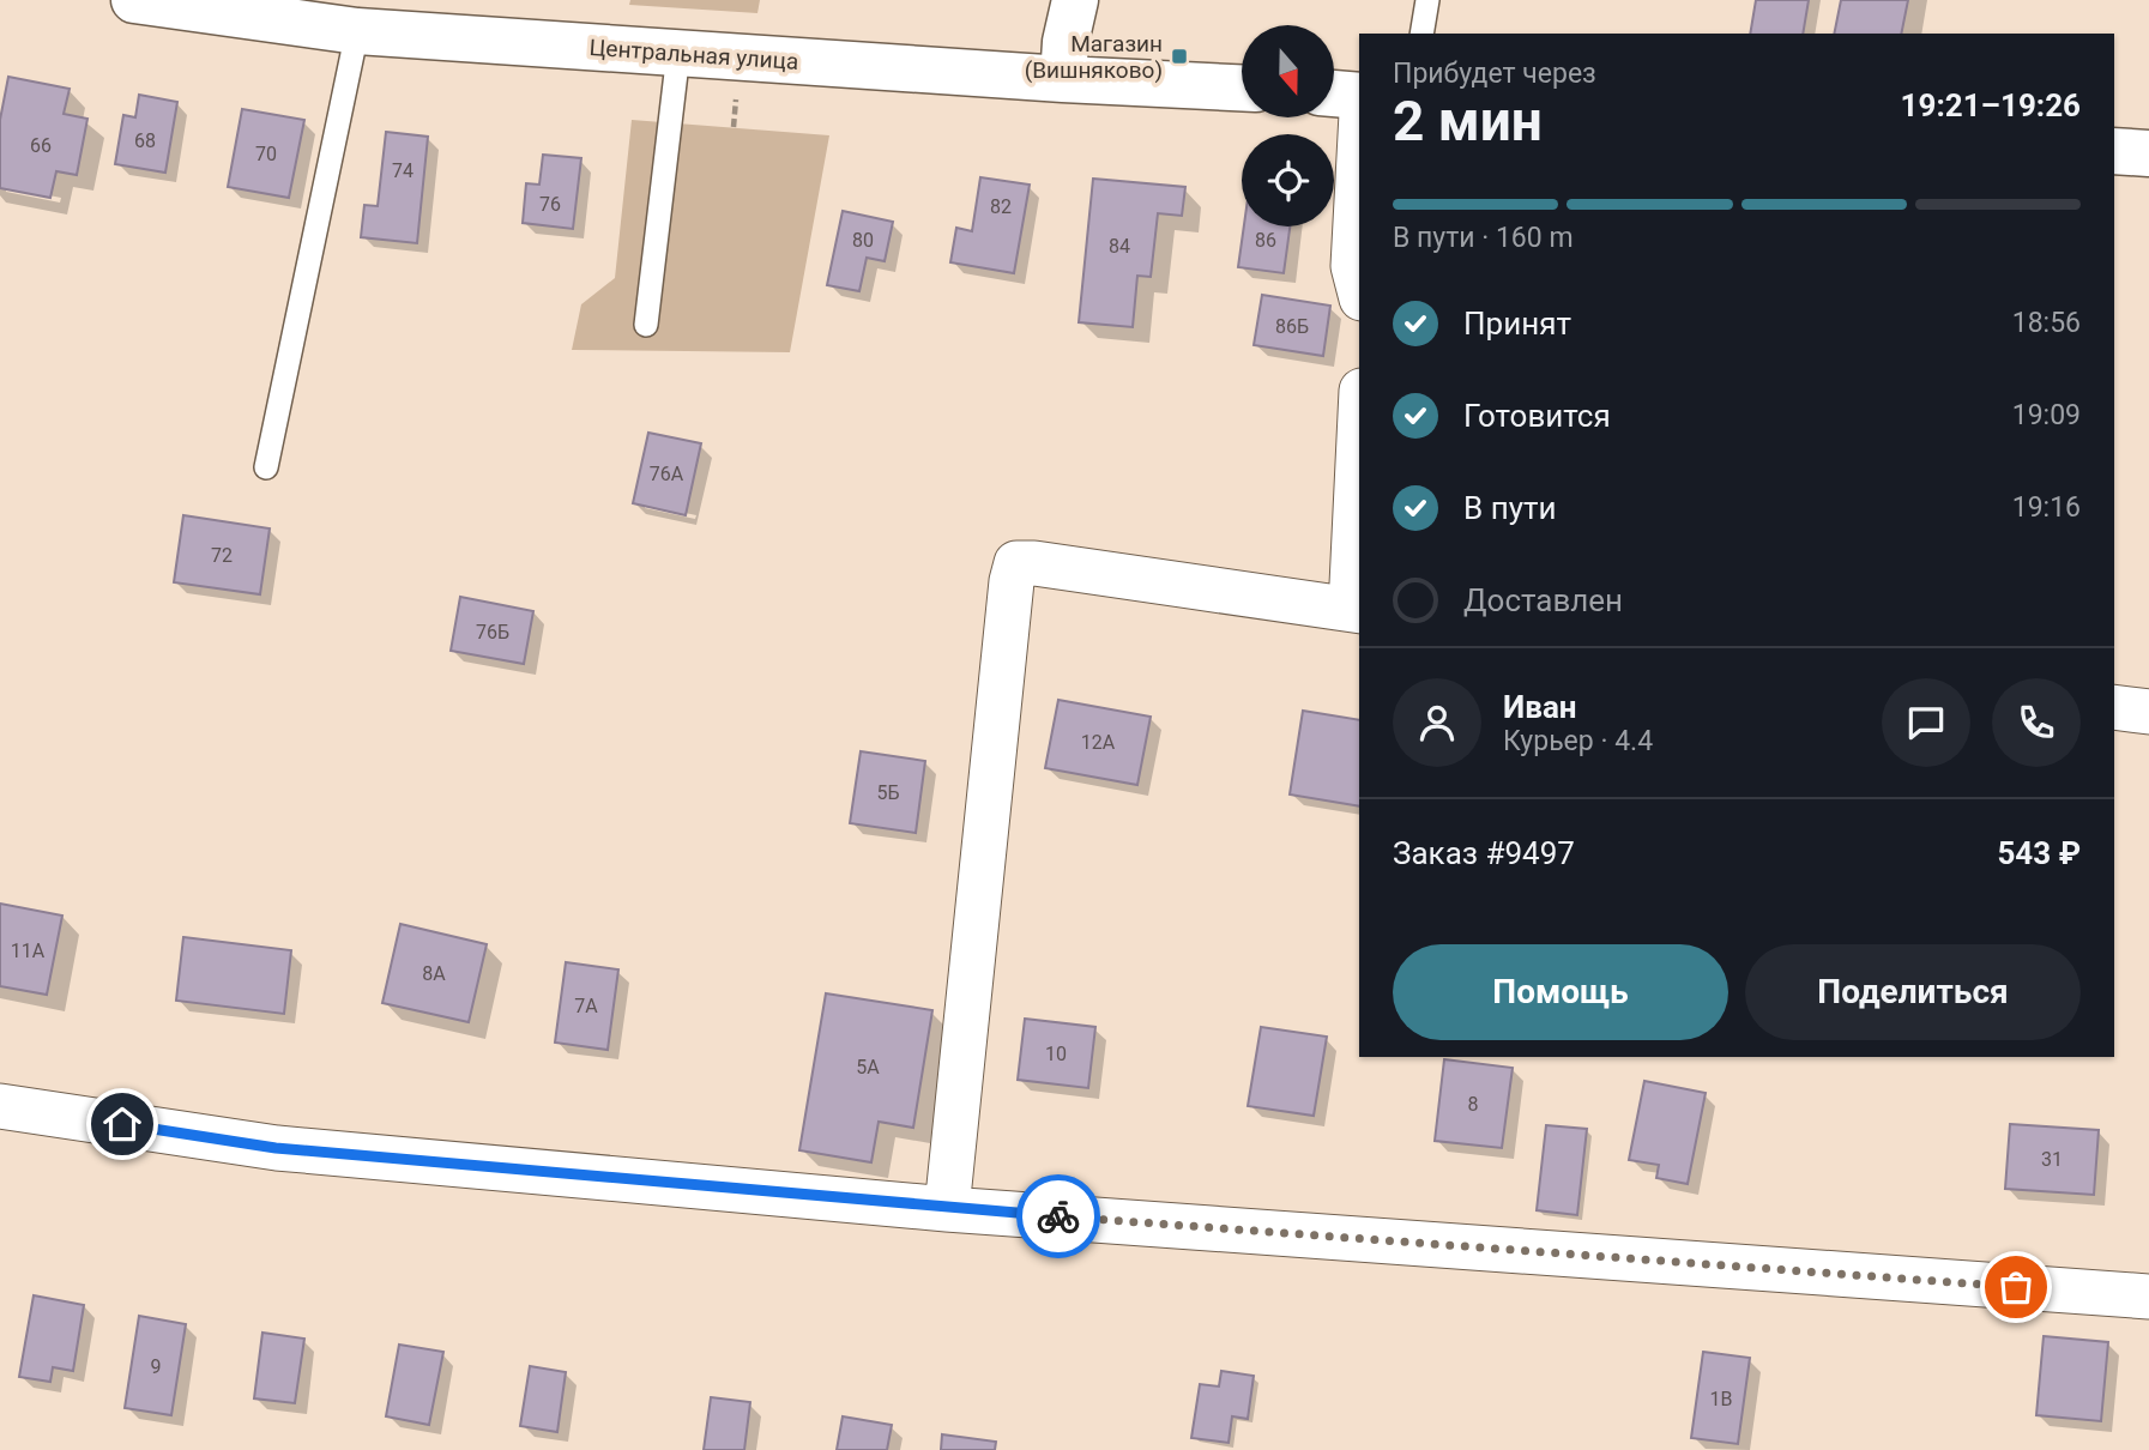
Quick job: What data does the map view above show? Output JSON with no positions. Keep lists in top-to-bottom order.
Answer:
{
  "streets": {
    "street": ["Центральная улица"]
  },
  "places": {
    "transit": ["Магазин (Вишняково)"]
  },
  "house_numbers": [
    "68",
    "66",
    "70",
    "74",
    "76",
    "82",
    "80",
    "86",
    "84",
    "86Б",
    "76А",
    "72",
    "76Б",
    "12А",
    "5Б",
    "11А",
    "8А",
    "7А",
    "10",
    "5А",
    "8",
    "31",
    "9",
    "1В"
  ],
  "north": "bottom",
  "page": {
    "heading": ["2 мин", "Прибудет через", "19:21–19:26"],
    "panel": [
      "Иван",
      "Курьер · 4.4",
      "Заказ #9497",
      "543 ₽"
    ],
    "bar": "В пути · 160 m",
    "list": [
      ["Принят", "18:56"],
      ["Готовится", "19:09"],
      ["В пути", "19:16"],
      "Доставлен"
    ],
    "buttons": ["Помощь", "Поделиться"]
  }
}
